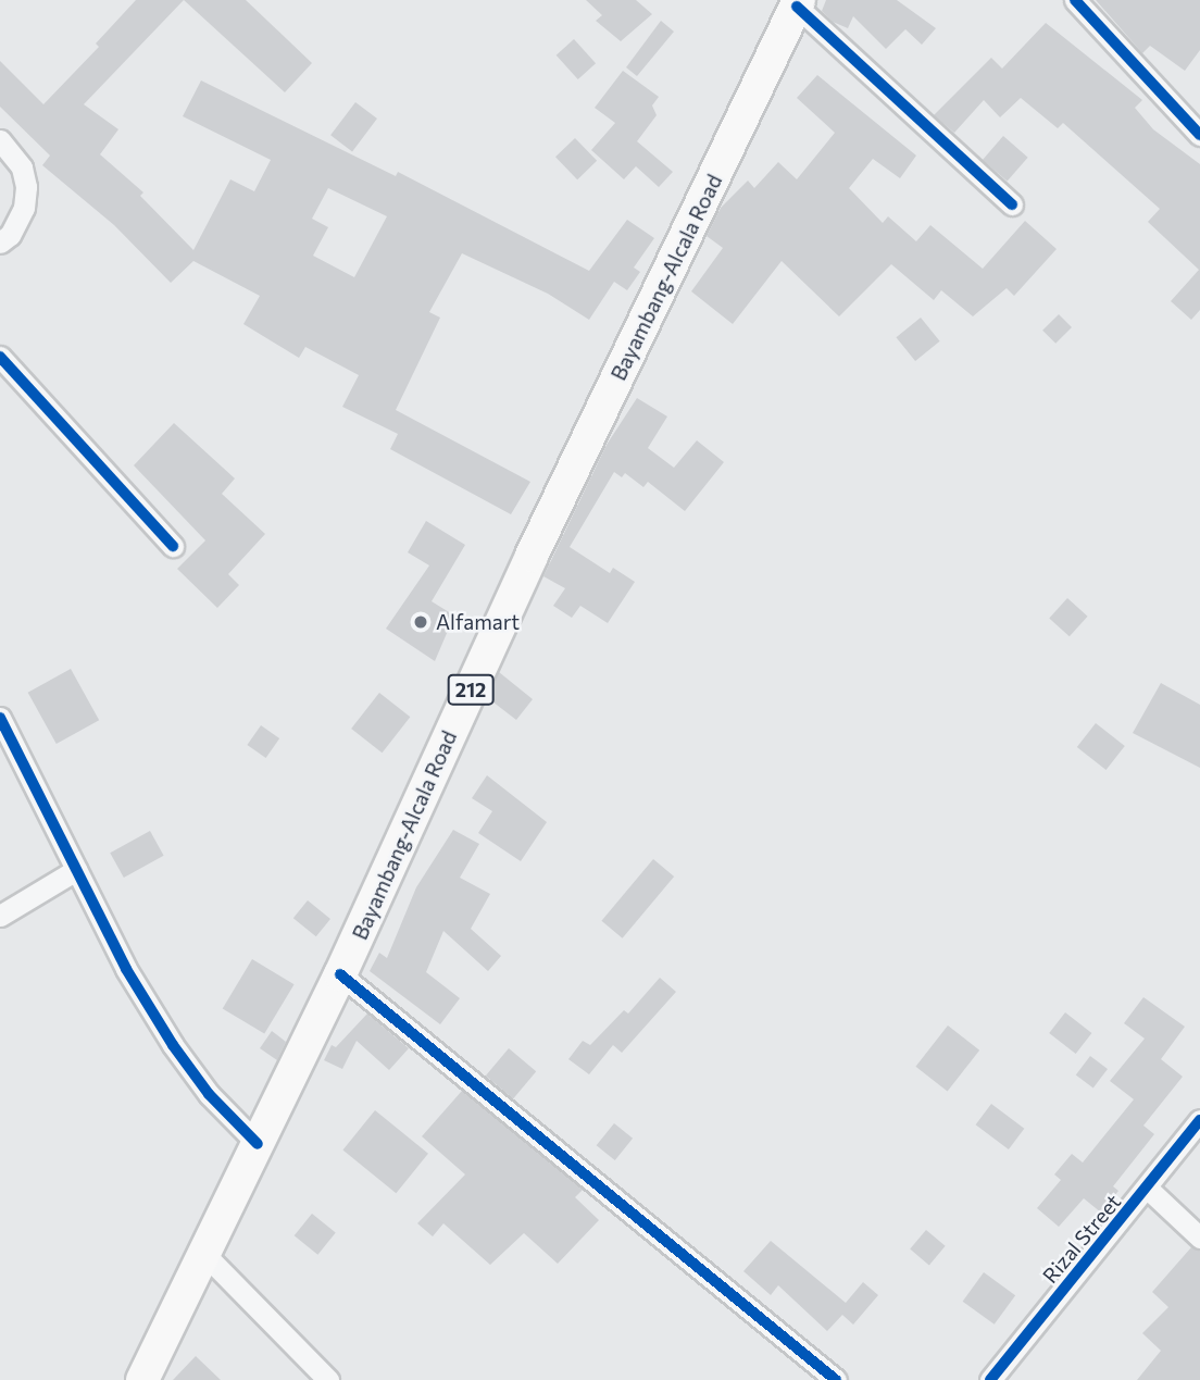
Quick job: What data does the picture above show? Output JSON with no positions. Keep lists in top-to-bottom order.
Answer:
{
  "streets": {
    "main road": ["Bayambang-Alcala Road", "212"],
    "street": ["Rizal Street"]
  },
  "places": ["Alfamart"]
}
